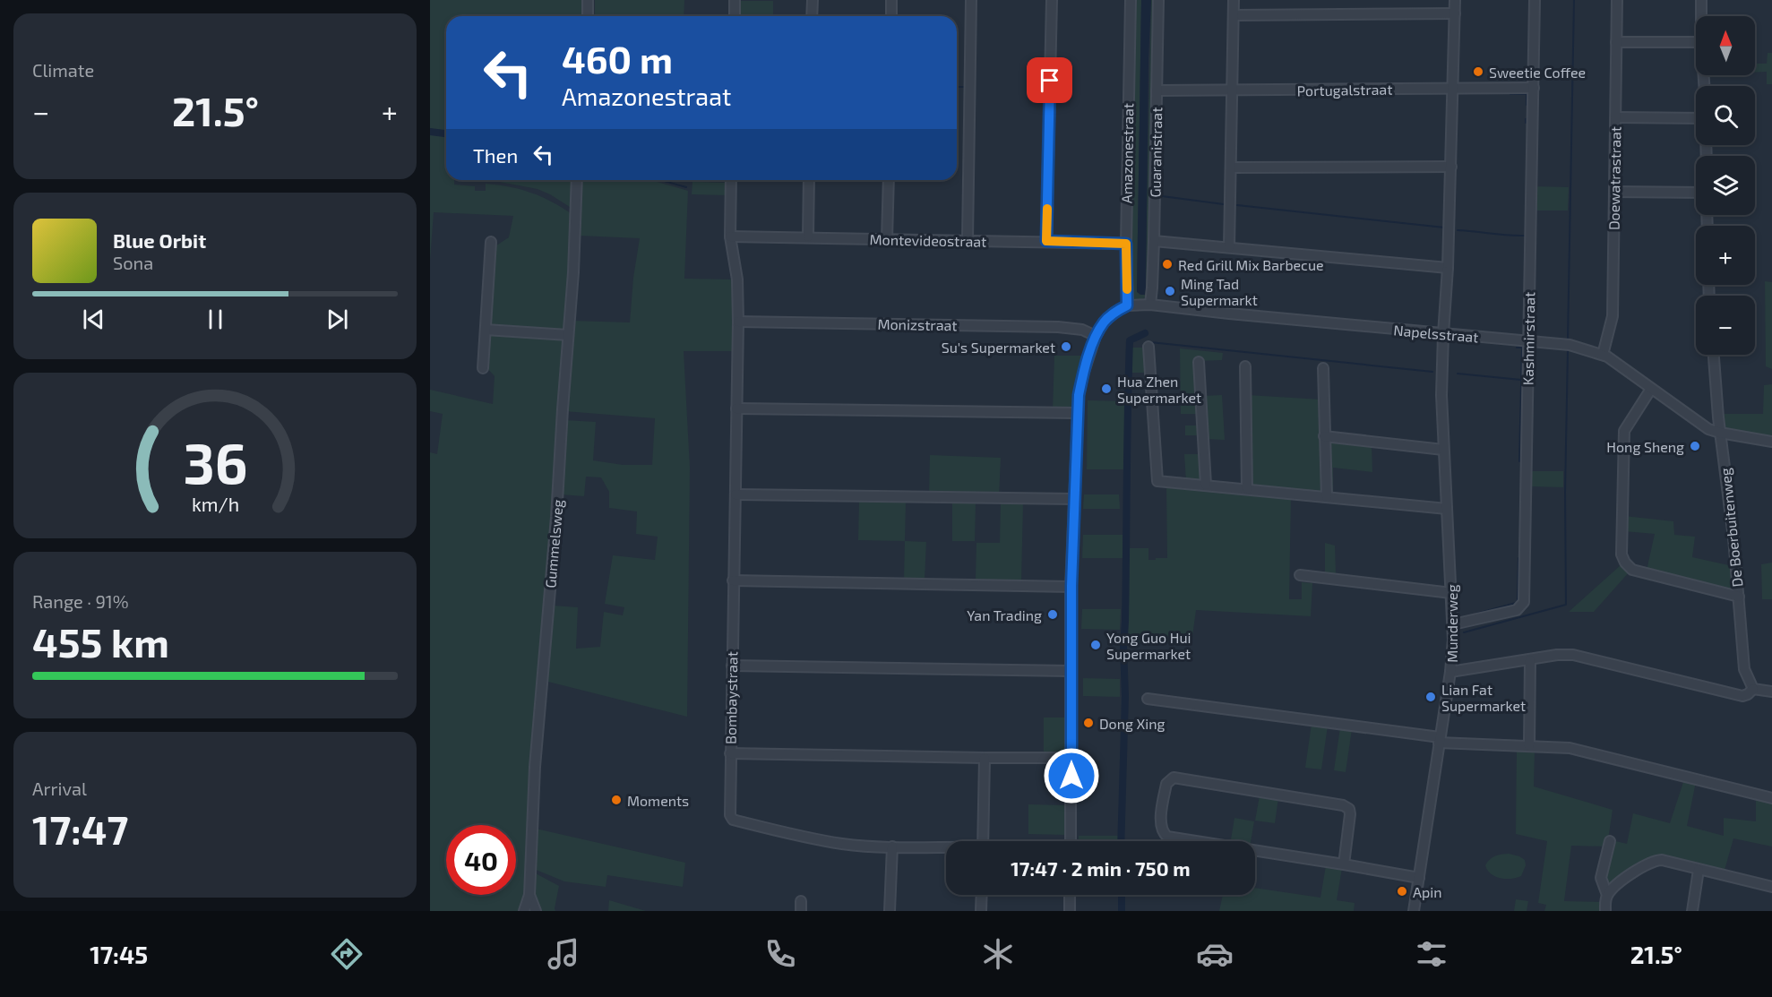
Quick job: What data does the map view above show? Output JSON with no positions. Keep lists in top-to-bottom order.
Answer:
{
  "streets": {
    "street": [
      "Portugalstraat",
      "Guaranistraat",
      "Amazonestraat",
      "Doewatrastraat",
      "Montevideostraat",
      "Monizstraat",
      "Napelsstraat",
      "Kashmirstraat",
      "De Boerbuitenweg",
      "Gummelsweg",
      "Munderweg",
      "Bombaystraat"
    ]
  },
  "crossings": [
    ["Portugalstraat", "Guaranistraat"],
    ["Portugalstraat", "Kashmirstraat"],
    ["Portugalstraat", "Munderweg"],
    ["Guaranistraat", "Napelsstraat"],
    ["Amazonestraat", "Montevideostraat"],
    ["Amazonestraat", "Napelsstraat"],
    ["Doewatrastraat", "Napelsstraat"],
    ["Montevideostraat", "Bombaystraat"],
    ["Monizstraat", "Bombaystraat"],
    ["Napelsstraat", "Kashmirstraat"],
    ["Napelsstraat", "De Boerbuitenweg"],
    ["Napelsstraat", "Munderweg"],
    ["Kashmirstraat", "Munderweg"]
  ],
  "places": [
    "Sweetie Coffee",
    "Red Grill Mix Barbecue",
    "Ming Tad Supermarkt",
    "Su's Supermarket",
    "Hua Zhen Supermarket",
    "Hong Sheng",
    "Yan Trading",
    "Yong Guo Hui Supermarket",
    "Lian Fat Supermarket",
    "Dong Xing",
    "Moments",
    "Apin"
  ],
  "north": "top",
  "page": {
    "tile": [
      "Climate",
      ["Range · 91%", "455 km"],
      ["Arrival", "17:47"]
    ],
    "map_buttons": ["+", "−"],
    "turn": ["460 m", "Amazonestraat"],
    "heat": ["−", "21.5°", "+"],
    "then": "Then",
    "song": ["Blue Orbit", "Sona"],
    "limit": "40",
    "trip": "17:47 · 2 min · 750 m",
    "tabs": ["17:45", "21.5°"],
    "gauge": ["36", "km/h"]
  }
}
